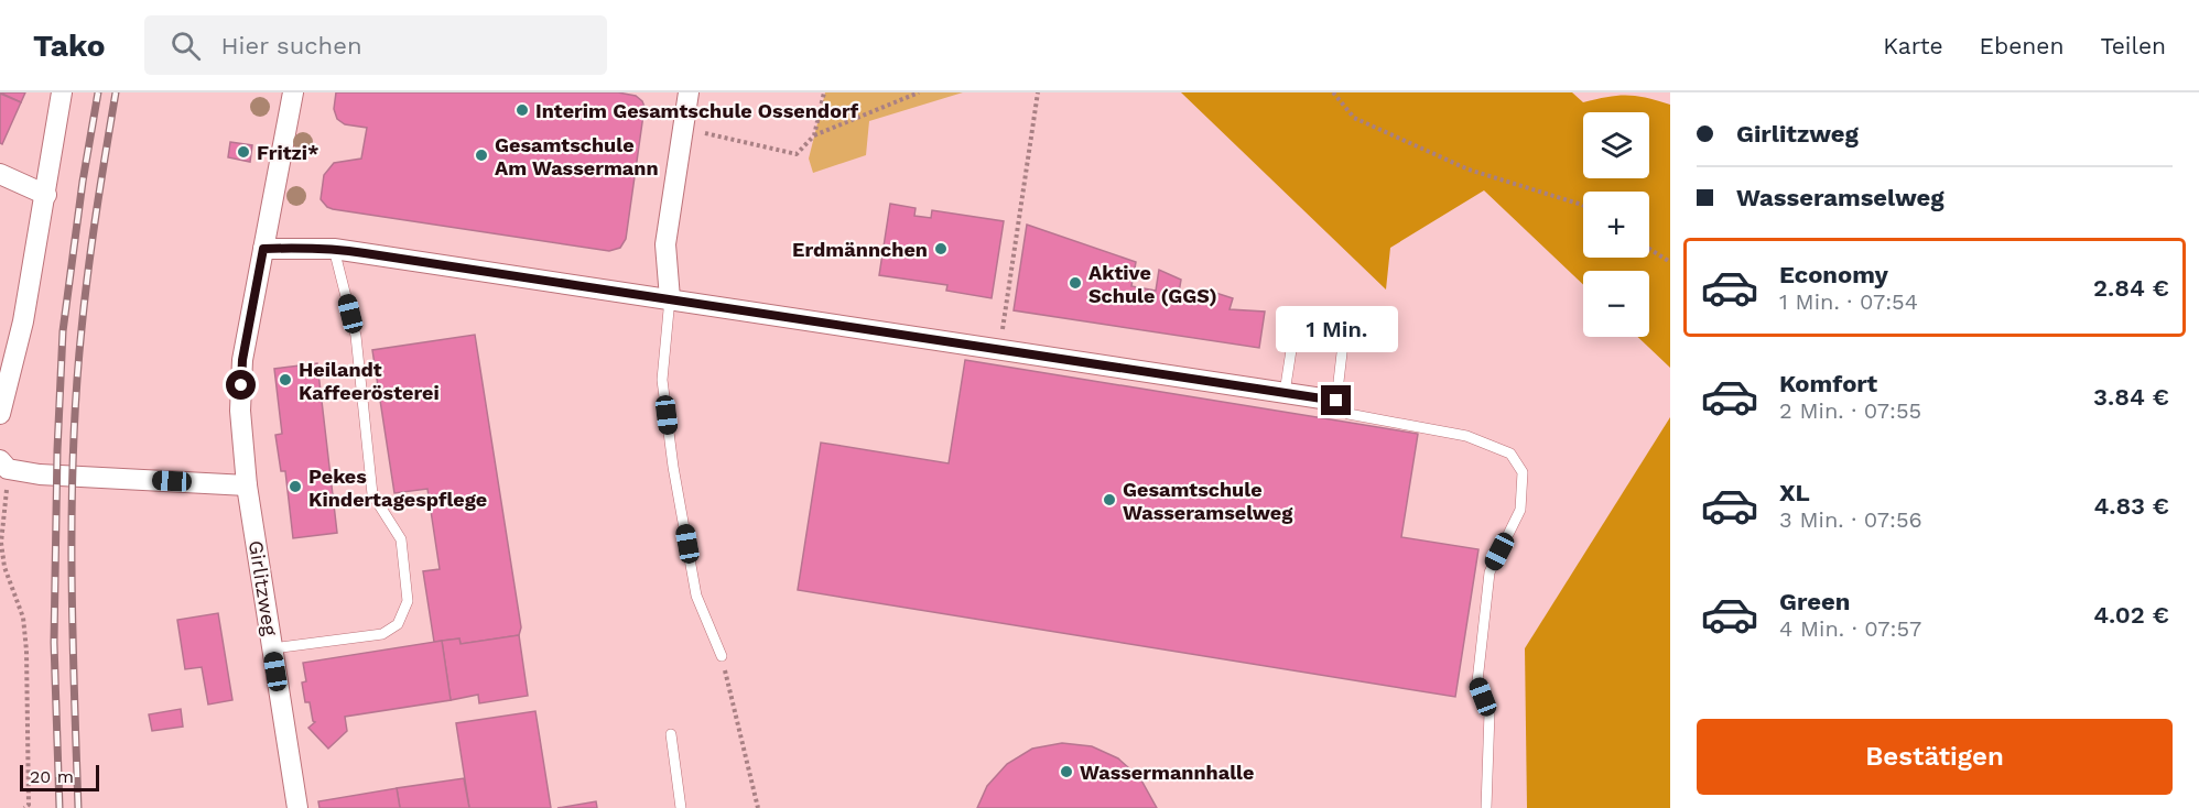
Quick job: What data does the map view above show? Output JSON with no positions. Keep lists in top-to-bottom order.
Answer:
{
  "streets": {
    "street": ["Girlitzweg"]
  },
  "places": [
    "Interim Gesamtschule Ossendorf",
    "Fritzi*",
    "Gesamtschule Am Wassermann",
    "Erdmännchen",
    "Aktive Schule (GGS)",
    "Heilandt Kaffeerösterei",
    "Pekes Kindertagespflege",
    "Gesamtschule Wasseramselweg",
    "Wassermannhalle"
  ],
  "scale_bar": "20 m",
  "page": {
    "header": "Tako",
    "search": "Hier suchen",
    "nav": ["Karte", "Ebenen", "Teilen"],
    "banner": ["Girlitzweg", "Wasseramselweg"],
    "map_buttons": ["+", "−"],
    "list": [
      {
        "name": "Economy",
        "note": "1 Min. · 07:54",
        "value": "2.84 €"
      },
      {
        "name": "Komfort",
        "note": "2 Min. · 07:55",
        "value": "3.84 €"
      },
      {
        "name": "XL",
        "note": "3 Min. · 07:56",
        "value": "4.83 €"
      },
      {
        "name": "Green",
        "note": "4 Min. · 07:57",
        "value": "4.02 €"
      }
    ],
    "bubble": "1 Min.",
    "buttons": "Bestätigen",
    "scale": "20 m"
  }
}
